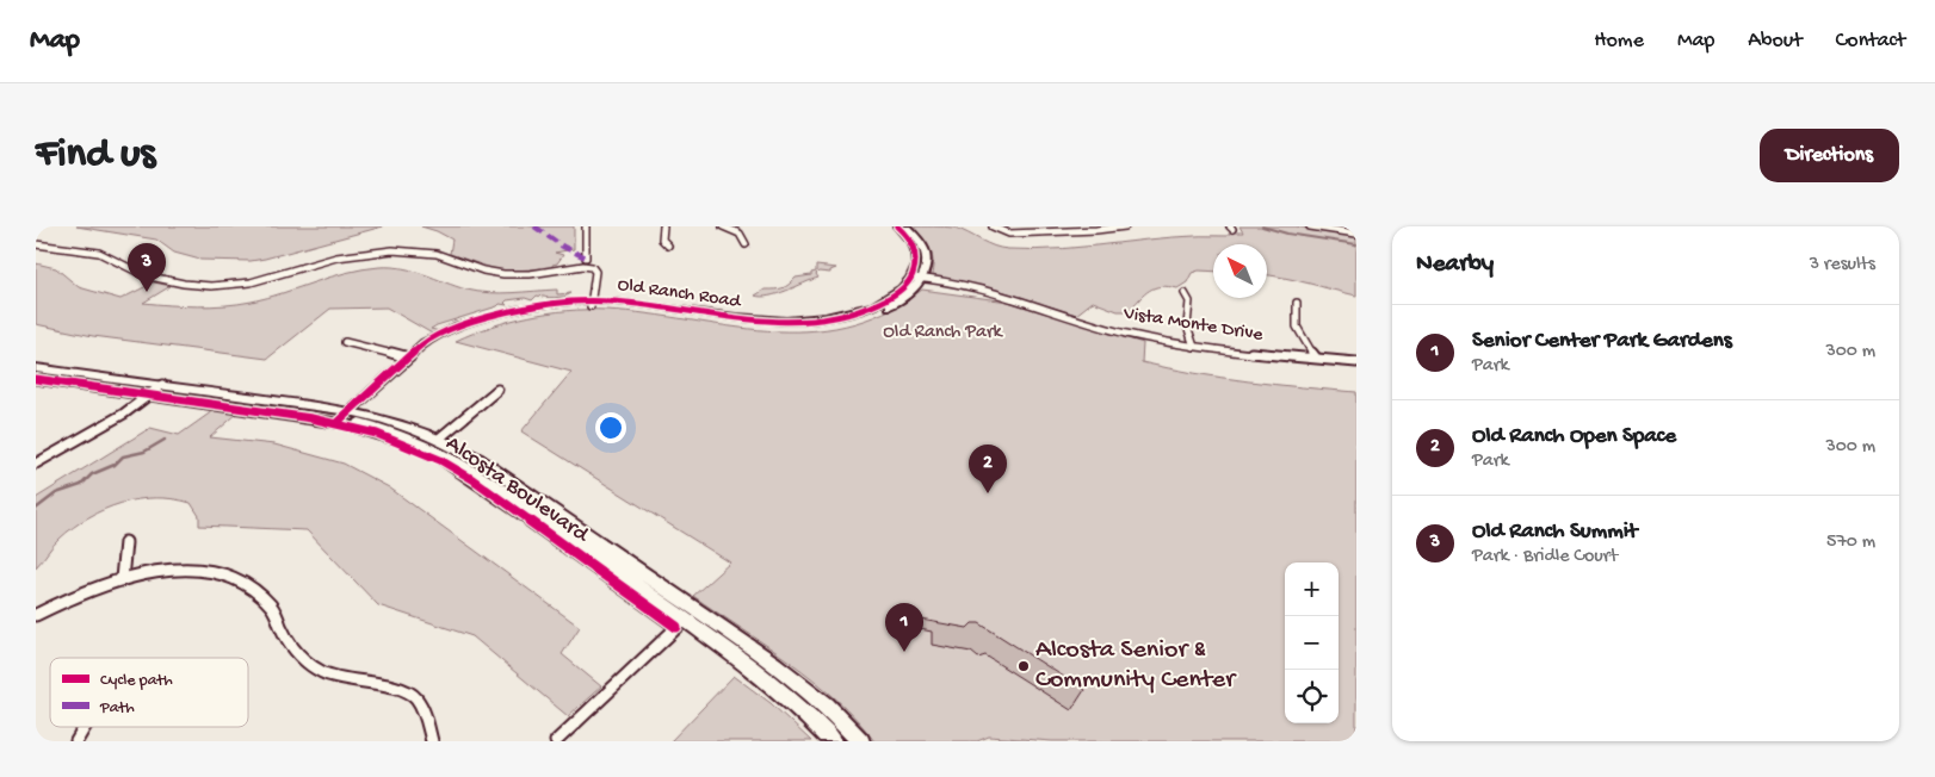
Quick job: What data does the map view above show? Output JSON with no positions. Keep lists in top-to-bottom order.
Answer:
{
  "streets": {
    "main road": ["Alcosta Boulevard"],
    "street": ["Old Ranch Road", "Vista Monte Drive"]
  },
  "crossings": [
    ["Old Ranch Road", "Vista Monte Drive"],
    ["Old Ranch Road", "Alcosta Boulevard"]
  ],
  "parks": ["Old Ranch Park"],
  "places": ["Alcosta Senior & Community Center"],
  "legend": ["Cycle path", "Path"],
  "north": "top left",
  "page": {
    "header": "Map",
    "nav": [
      "Home",
      "Map",
      "About",
      "Contact"
    ],
    "buttons": "Directions",
    "title": "Find us",
    "heading": ["Nearby", "3 results"],
    "pins": ["3", "2", "1"],
    "list": [
      {
        "mark": "1",
        "name": "Senior Center Park Gardens",
        "note": "Park",
        "value": "300 m"
      },
      {
        "mark": "2",
        "name": "Old Ranch Open Space",
        "note": "Park",
        "value": "300 m"
      },
      {
        "mark": "3",
        "name": "Old Ranch Summit",
        "note": "Park · Bridle Court",
        "value": "570 m"
      }
    ],
    "map_buttons": ["+", "−"]
  }
}
